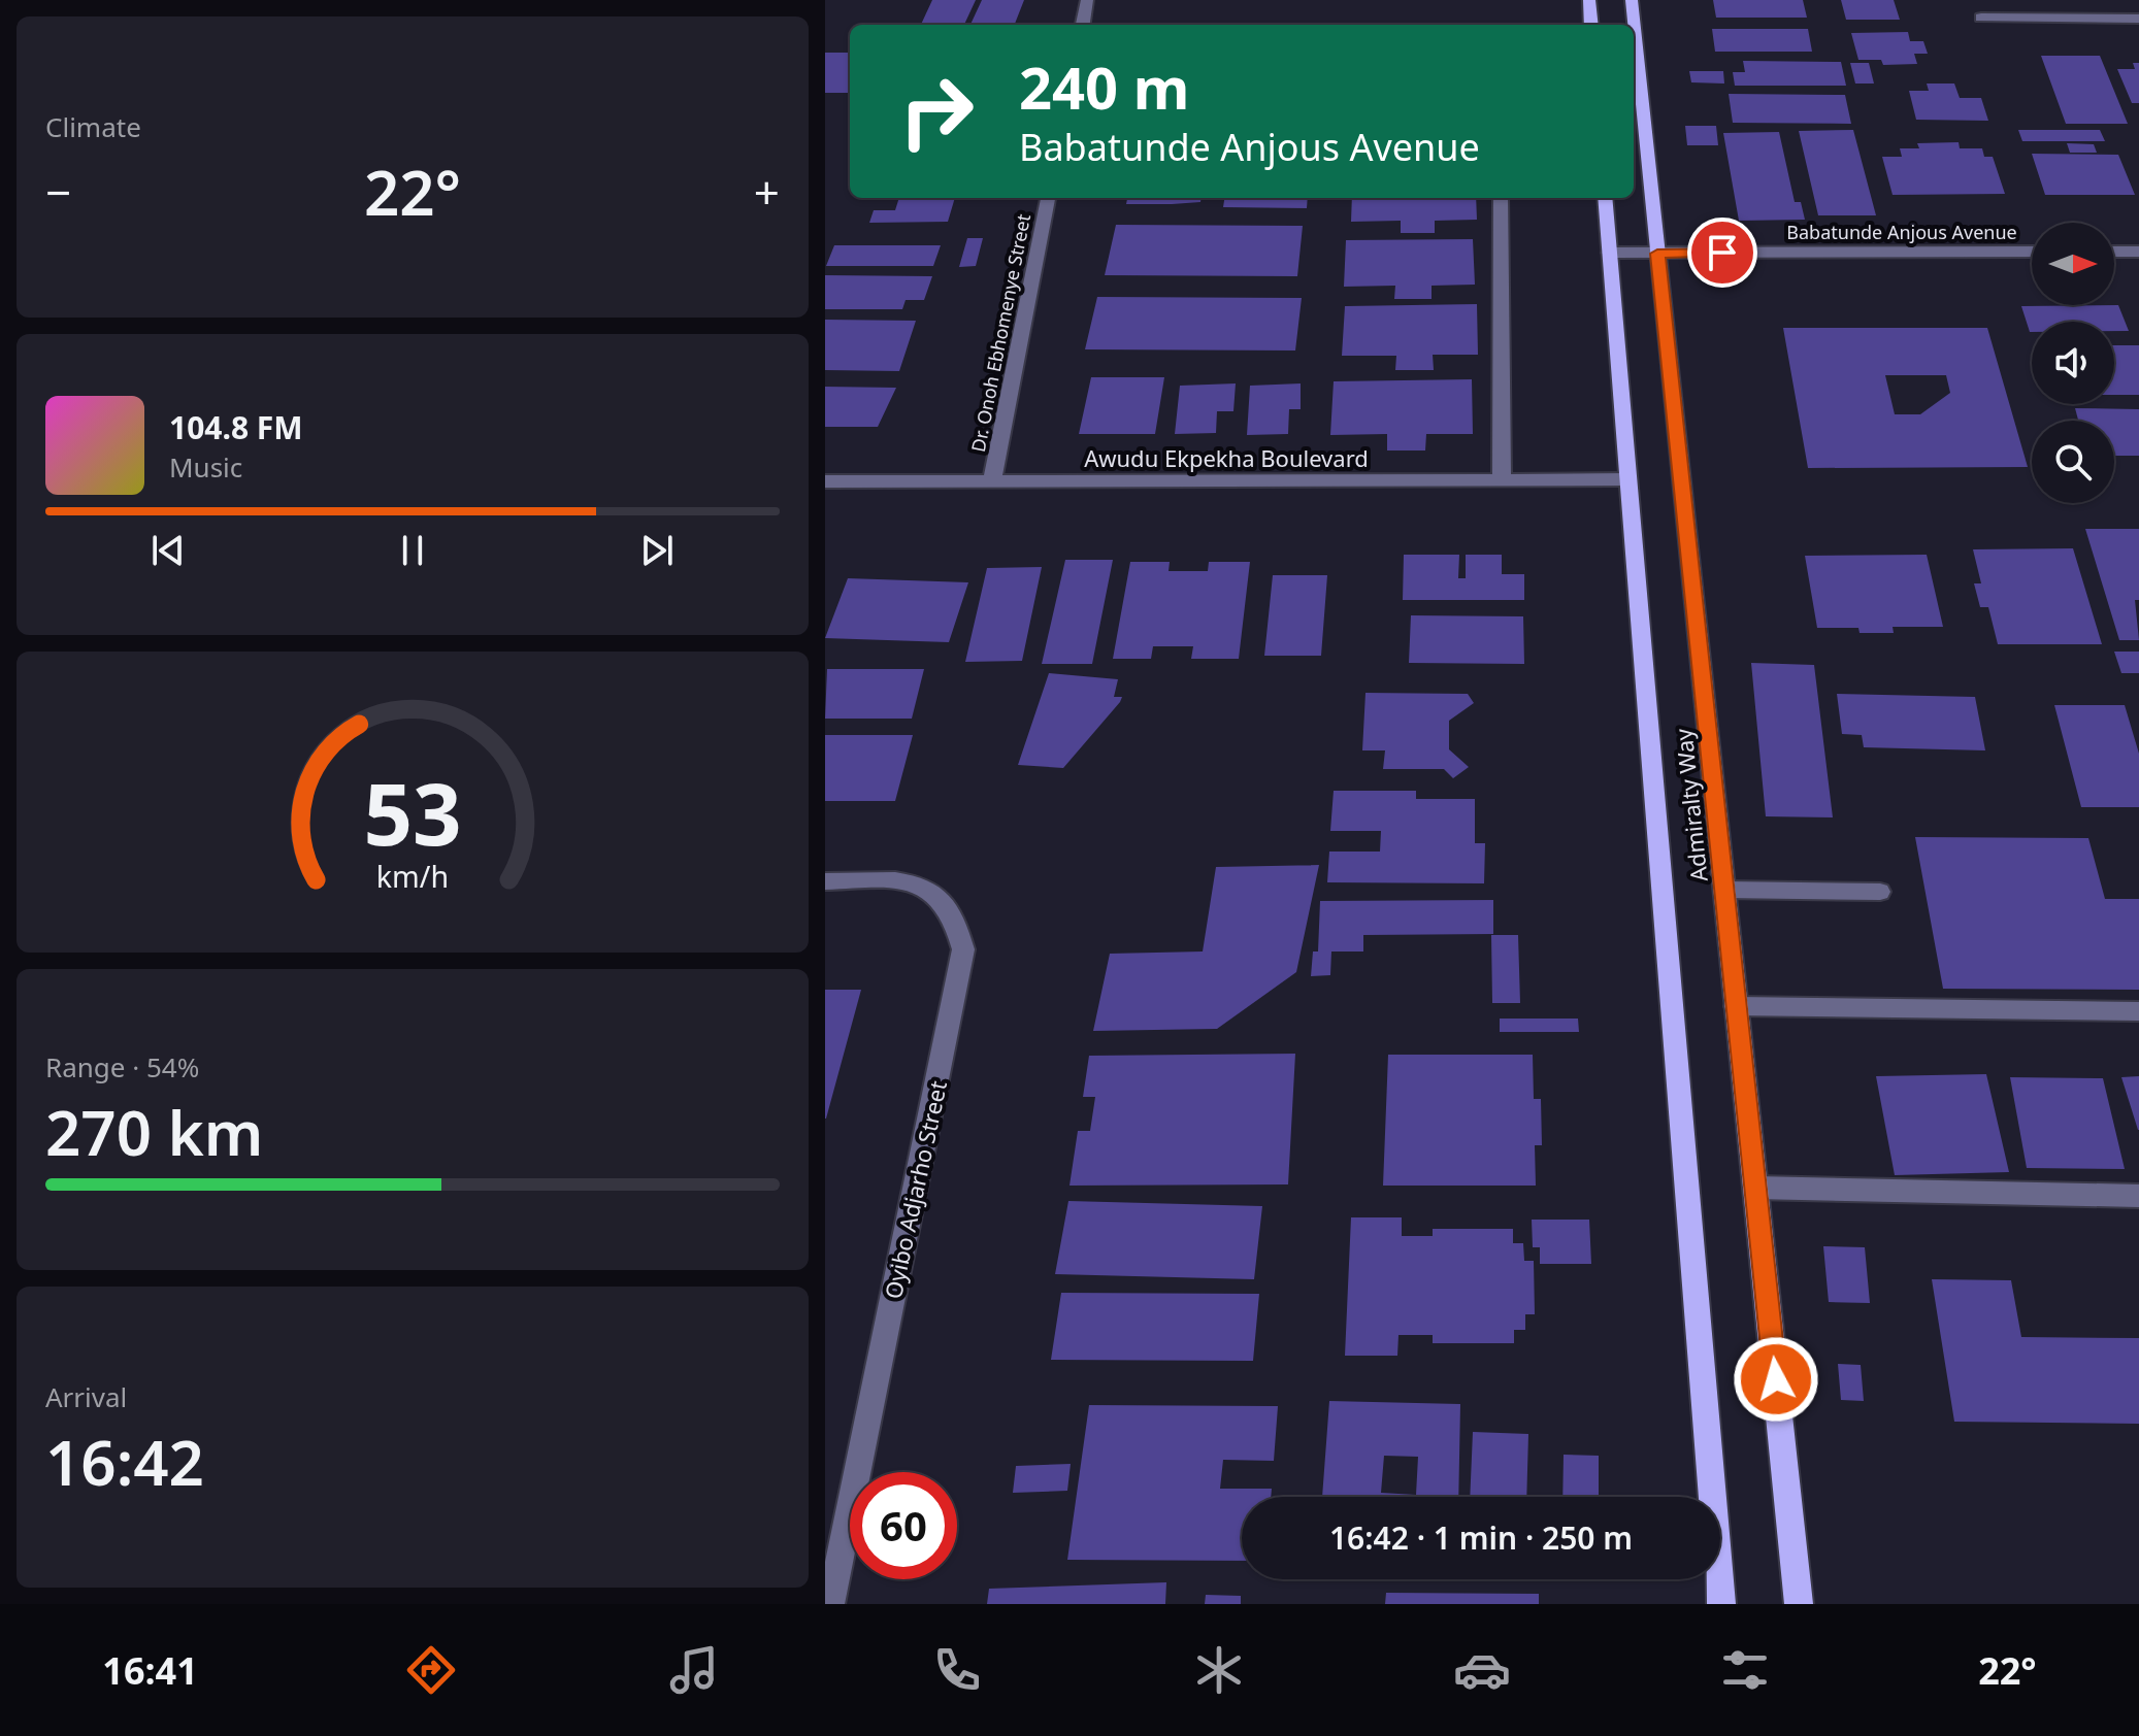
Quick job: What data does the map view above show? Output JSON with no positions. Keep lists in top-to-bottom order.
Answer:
{
  "streets": {
    "main road": ["Admiralty Way"],
    "street": [
      "Babatunde Anjous Avenue",
      "Dr. Onoh Ebhomenye Street",
      "Awudu Ekpekha Boulevard",
      "Oyibo Adjarho Street"
    ]
  },
  "crossings": [
    ["Babatunde Anjous Avenue", "Admiralty Way"],
    ["Dr. Onoh Ebhomenye Street", "Awudu Ekpekha Boulevard"],
    ["Awudu Ekpekha Boulevard", "Admiralty Way"]
  ],
  "north": "right",
  "page": {
    "tile": [
      "Climate",
      ["Range · 54%", "270 km"],
      ["Arrival", "16:42"]
    ],
    "turn": ["240 m", "Babatunde Anjous Avenue"],
    "heat": ["−", "22°", "+"],
    "song": ["104.8 FM", "Music"],
    "limit": "60",
    "trip": "16:42 · 1 min · 250 m",
    "tabs": ["16:41", "22°"],
    "gauge": ["53", "km/h"]
  }
}
